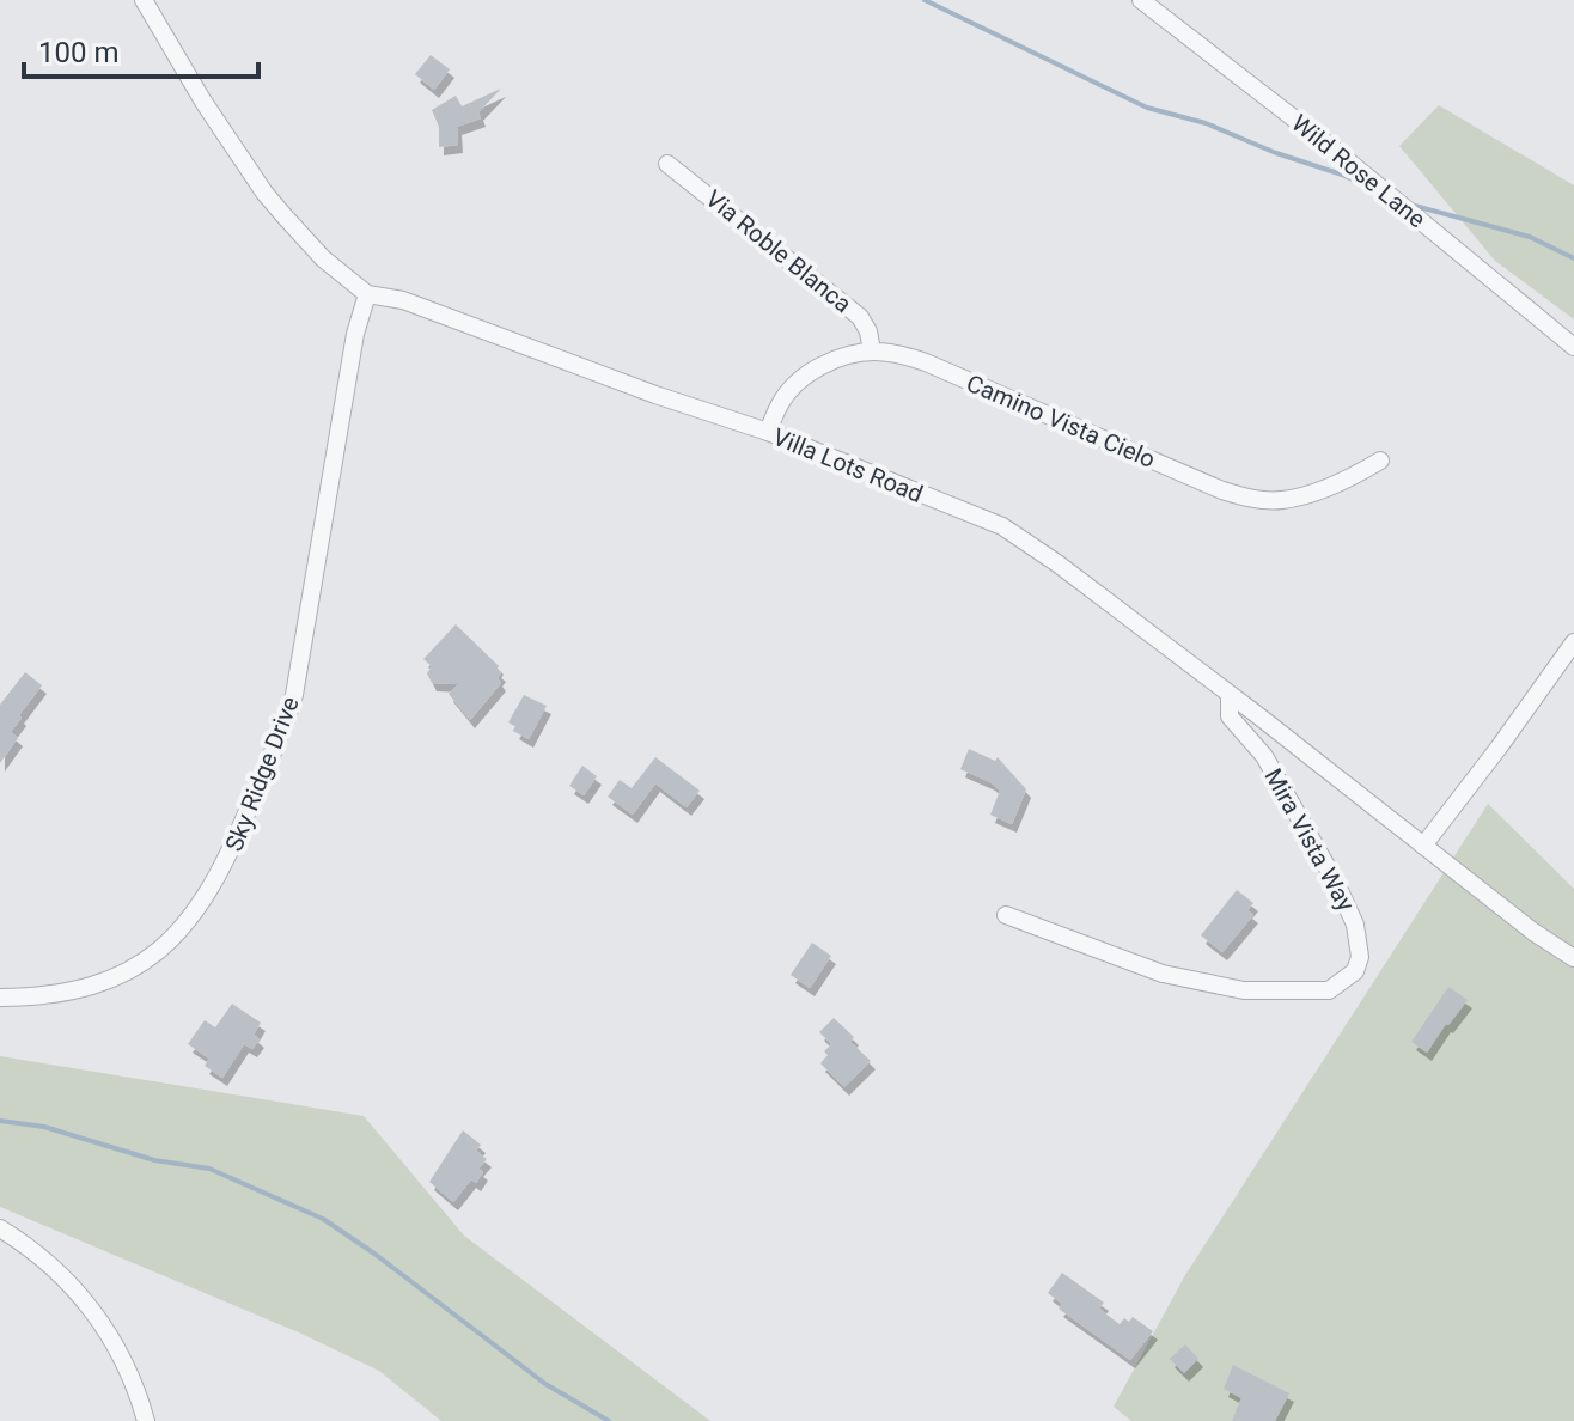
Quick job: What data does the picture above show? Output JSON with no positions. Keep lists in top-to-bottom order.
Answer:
{
  "streets": {
    "street": [
      "Wild Rose Lane",
      "Via Roble Blanca",
      "Camino Vista Cielo",
      "Villa Lots Road",
      "Sky Ridge Drive",
      "Mira Vista Way"
    ]
  },
  "crossings": [
    ["Via Roble Blanca", "Camino Vista Cielo"],
    ["Camino Vista Cielo", "Villa Lots Road"],
    ["Villa Lots Road", "Sky Ridge Drive"],
    ["Villa Lots Road", "Mira Vista Way"]
  ],
  "scale_bar": "100 m"
}
